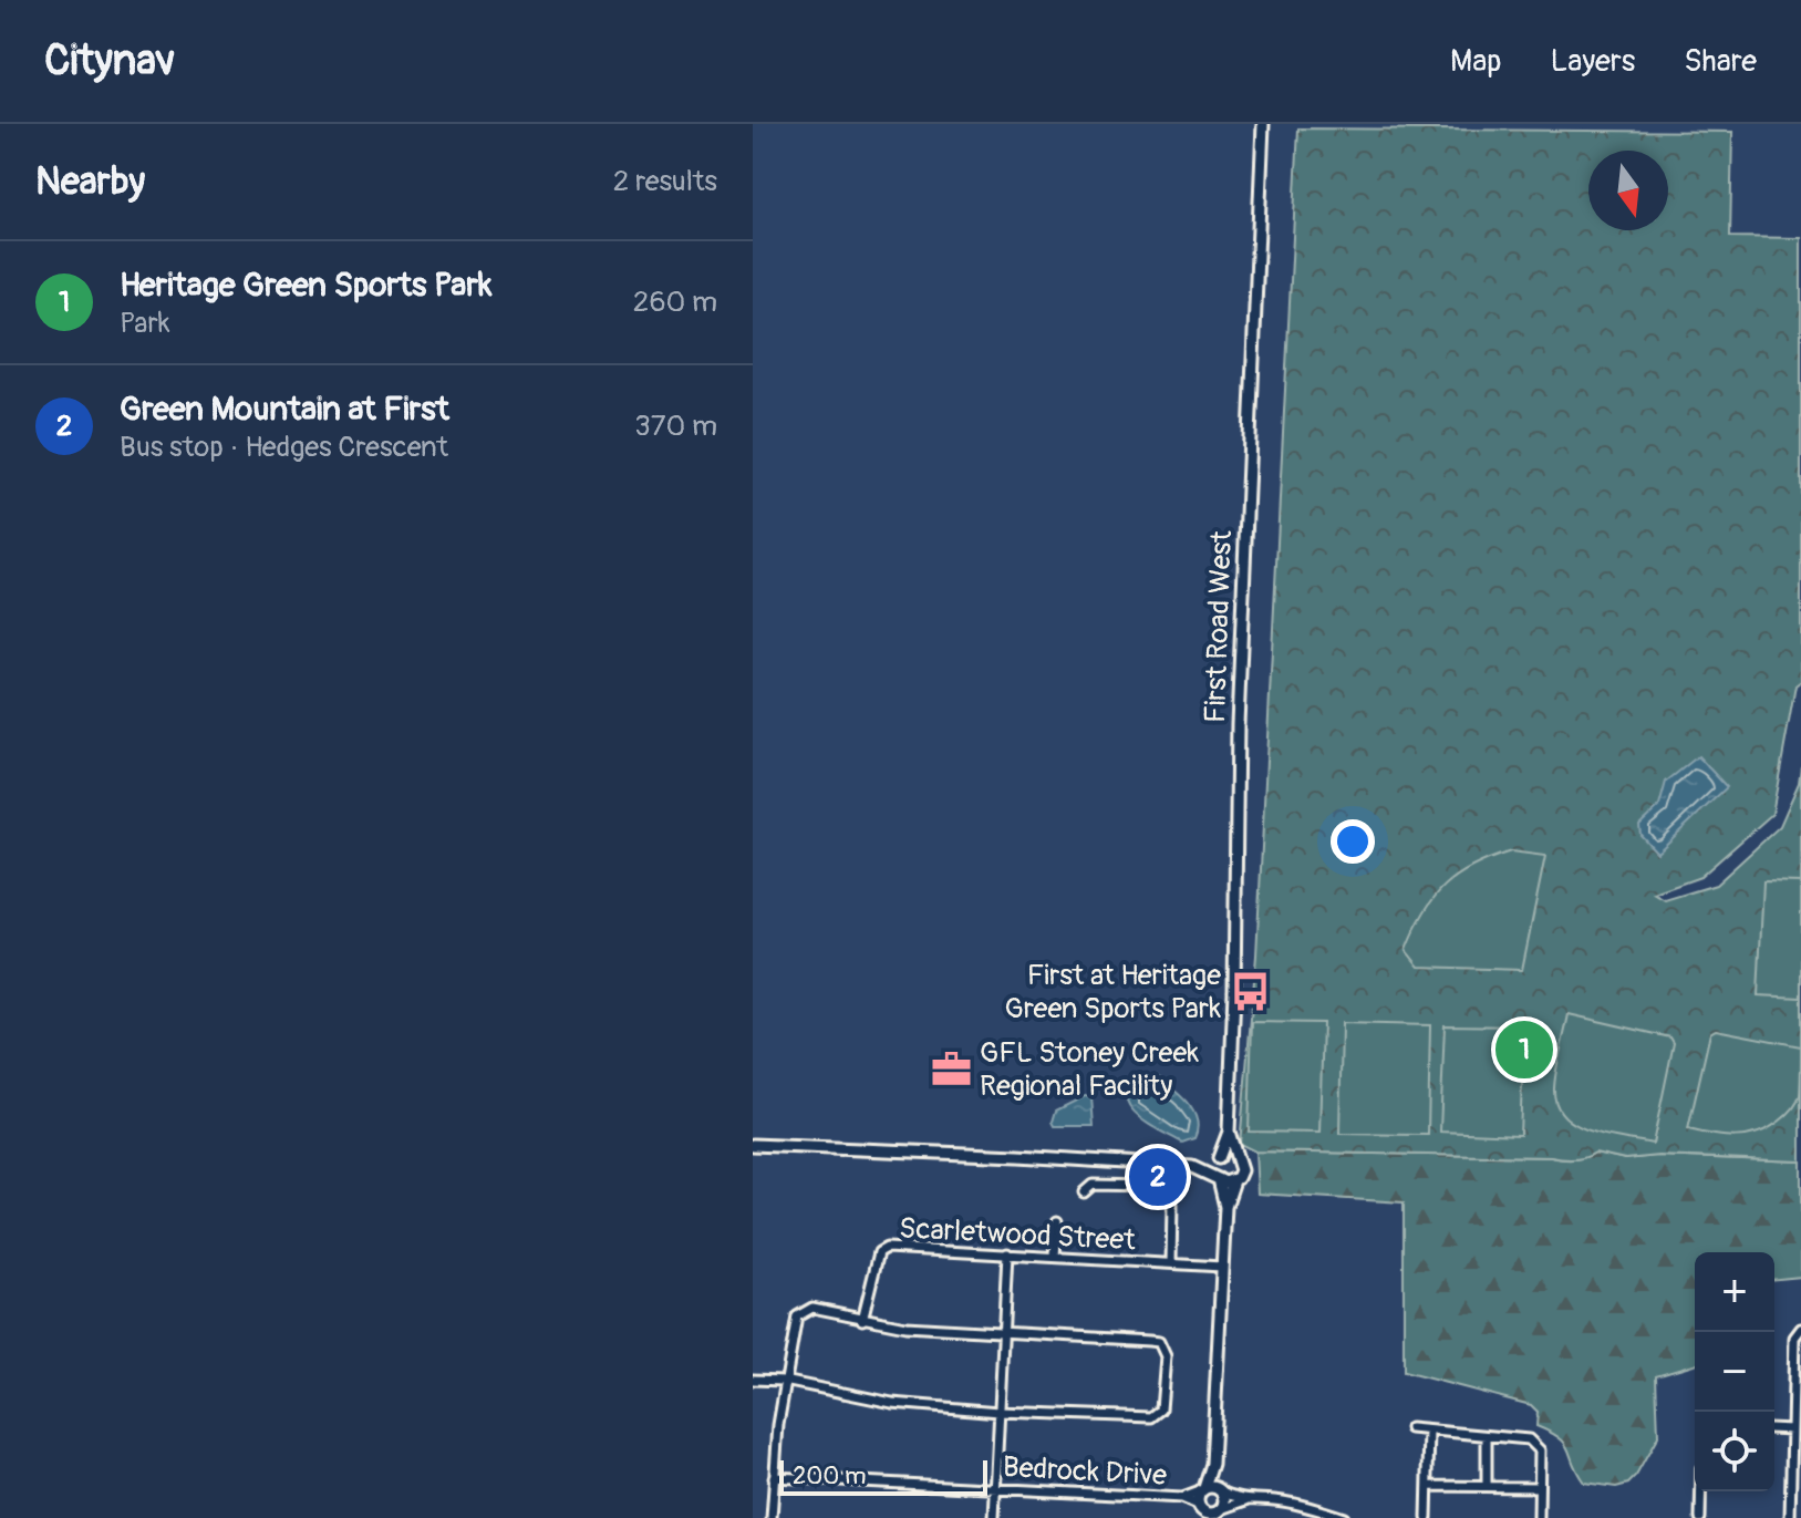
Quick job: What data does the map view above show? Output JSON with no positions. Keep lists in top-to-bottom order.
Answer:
{
  "streets": {
    "street": ["First Road West", "Scarletwood Street", "Bedrock Drive"]
  },
  "places": {
    "bus stop": ["First at Heritage Green Sports Park"],
    "office": ["GFL Stoney Creek Regional Facility"]
  },
  "scale_bar": "200 m",
  "north": "bottom",
  "page": {
    "header": "Citynav",
    "nav": ["Map", "Layers", "Share"],
    "heading": ["Nearby", "2 results"],
    "list": [
      {
        "mark": "1",
        "name": "Heritage Green Sports Park",
        "note": "Park",
        "value": "260 m"
      },
      {
        "mark": "2",
        "name": "Green Mountain at First",
        "note": "Bus stop · Hedges Crescent",
        "value": "370 m"
      }
    ],
    "pins": ["1", "2"],
    "map_buttons": ["+", "−"],
    "scale": "200 m"
  }
}
